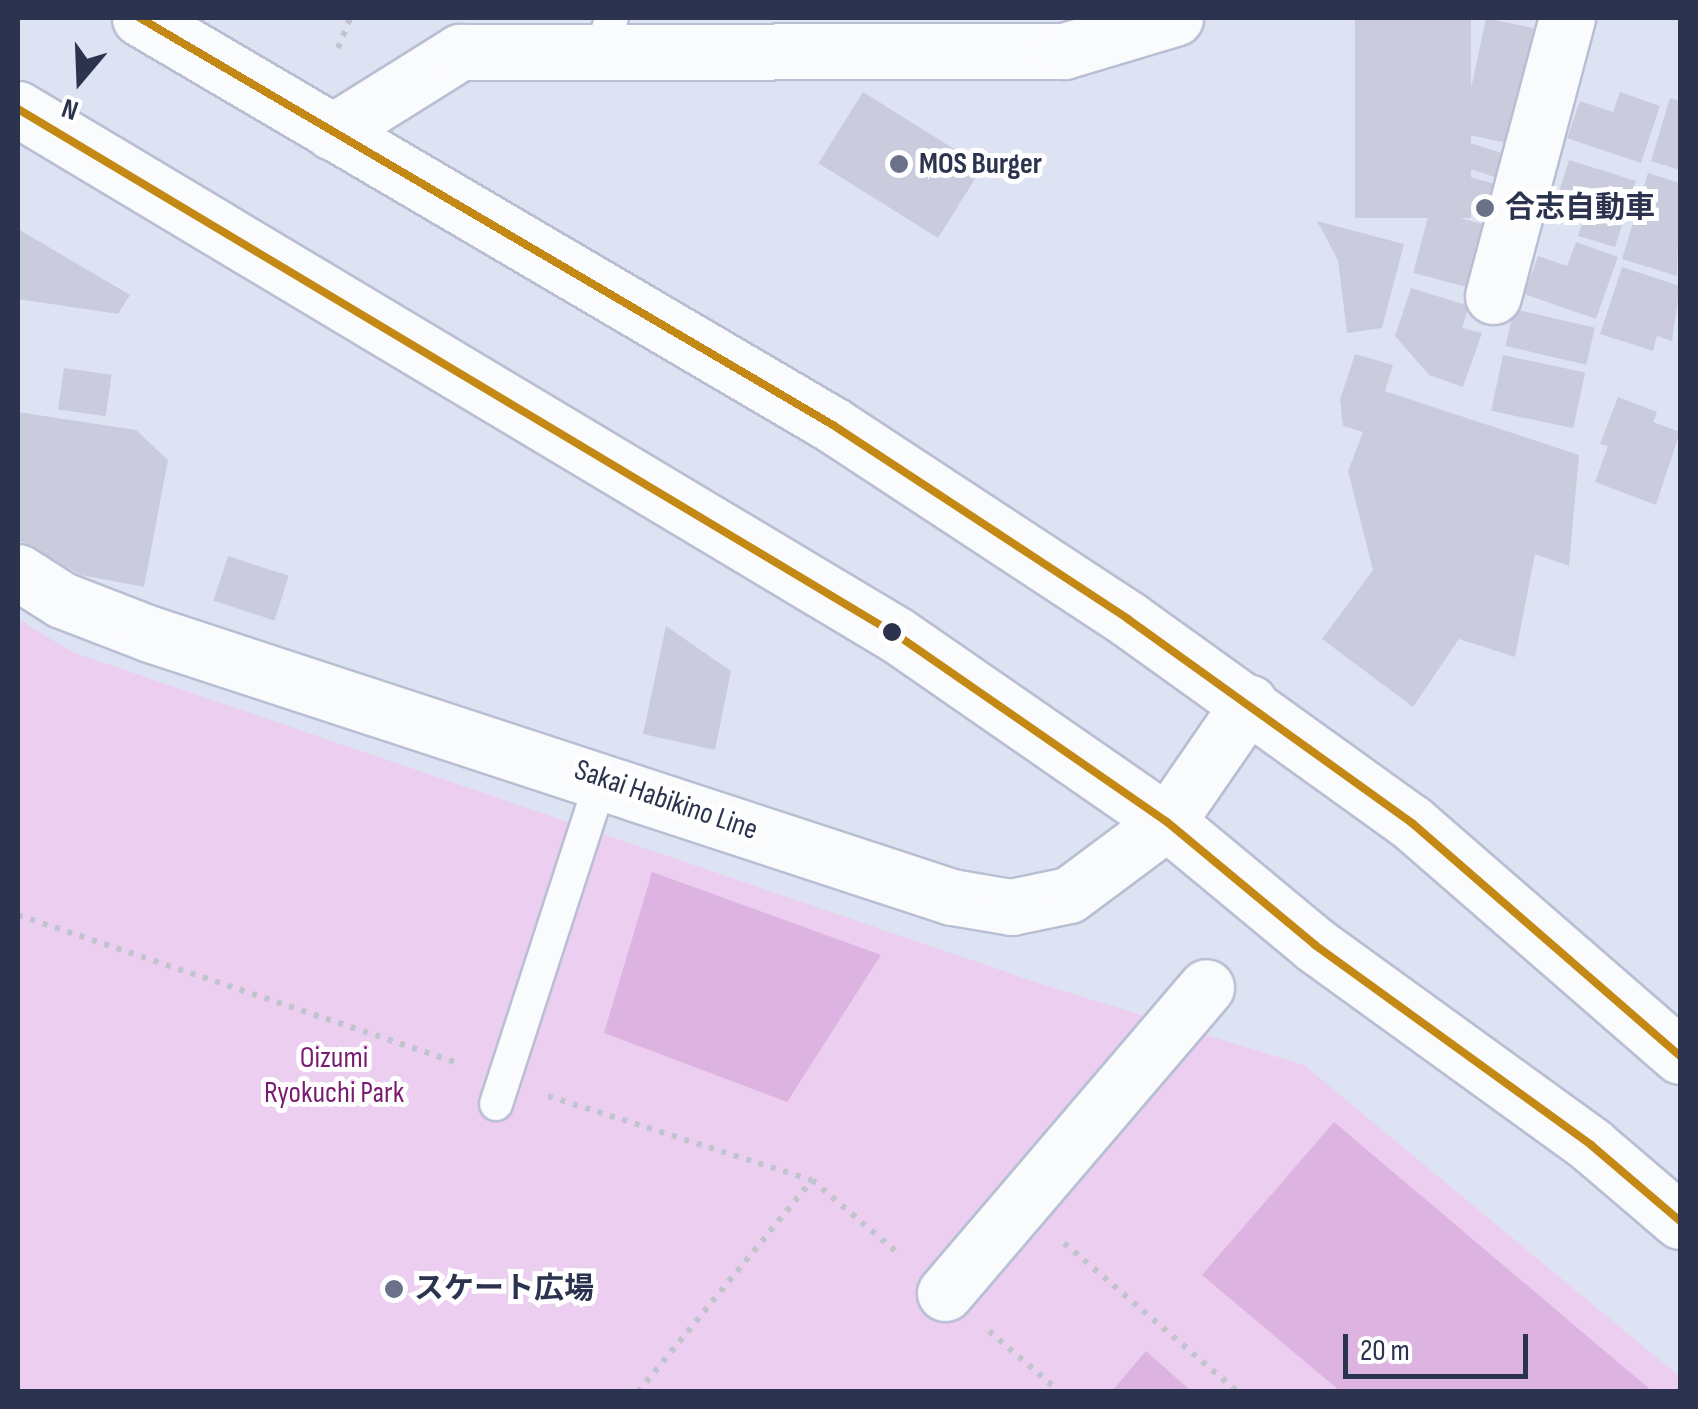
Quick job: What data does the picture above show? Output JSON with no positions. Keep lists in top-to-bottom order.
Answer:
{
  "streets": {
    "main road": ["Sakai Habikino Line"]
  },
  "parks": ["Oizumi Ryokuchi Park"],
  "places": ["MOS Burger", "合志自動車", "スケート広場"],
  "scale_bar": "20 m",
  "north": "bottom"
}
